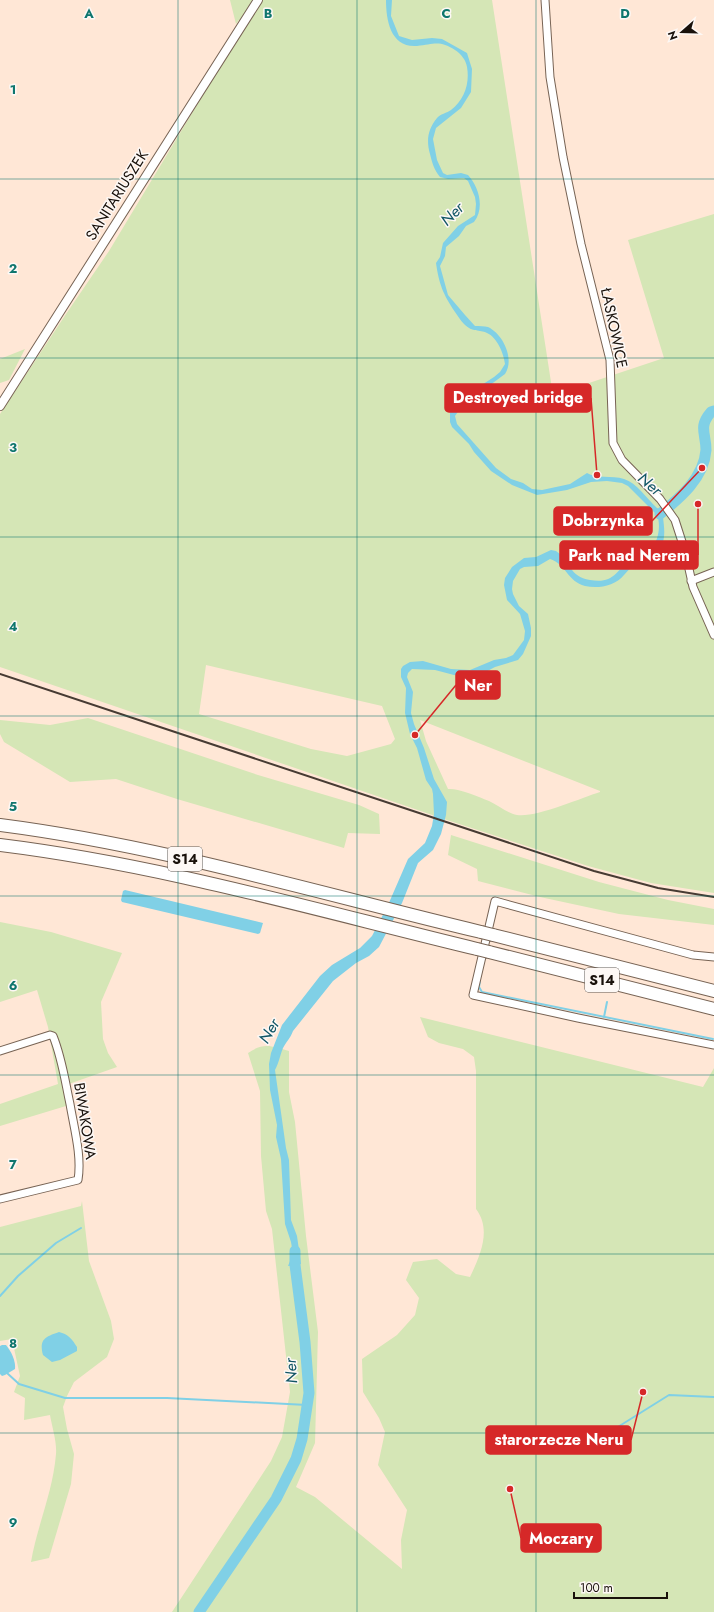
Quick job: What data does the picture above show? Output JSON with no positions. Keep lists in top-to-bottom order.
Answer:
{
  "streets": {
    "highway": ["S14"],
    "street": ["SANITARIUSZEK", "ŁASKOWICE", "BIWAKOWA"]
  },
  "water": ["Ner"],
  "places": [
    "Dobrzynka",
    "Destroyed bridge",
    "Park nad Nerem",
    "Ner",
    "starorzecze Neru",
    "Moczary"
  ],
  "scale_bar": "100 m",
  "north": "left",
  "grid": {
    "columns": [
      "A",
      "B",
      "C",
      "D"
    ],
    "rows": [
      "1",
      "2",
      "3",
      "4",
      "5",
      "6",
      "7",
      "8",
      "9"
    ]
  }
}
